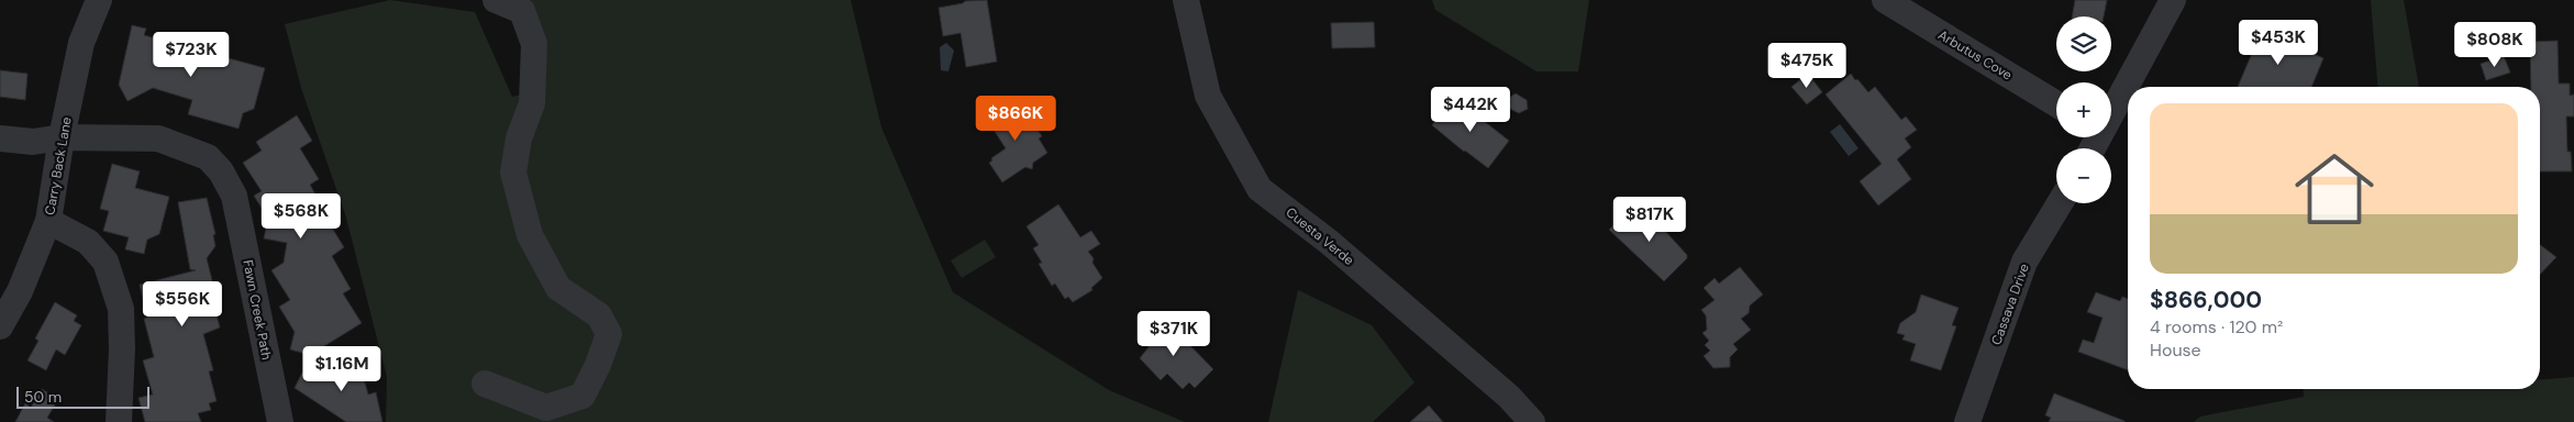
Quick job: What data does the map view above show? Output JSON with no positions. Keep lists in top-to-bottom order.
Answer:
{
  "streets": {
    "street": [
      "Arbutus Cove",
      "Carry Back Lane",
      "Cuesta Verde",
      "Cassava Drive",
      "Fawn Creek Path"
    ]
  },
  "crossings": [
    ["Carry Back Lane", "Fawn Creek Path"]
  ],
  "scale_bar": "50 m",
  "page": {
    "map_buttons": ["+", "−"],
    "price": [
      "$453K",
      "$808K",
      "$723K",
      "$475K",
      "$442K",
      "$866K",
      "$568K",
      "$817K",
      "$556K",
      "$371K",
      "$1.16M"
    ],
    "list": [
      {
        "name": "$866,000",
        "note": "4 rooms · 120 m² · House"
      }
    ],
    "scale": "50 m"
  }
}
